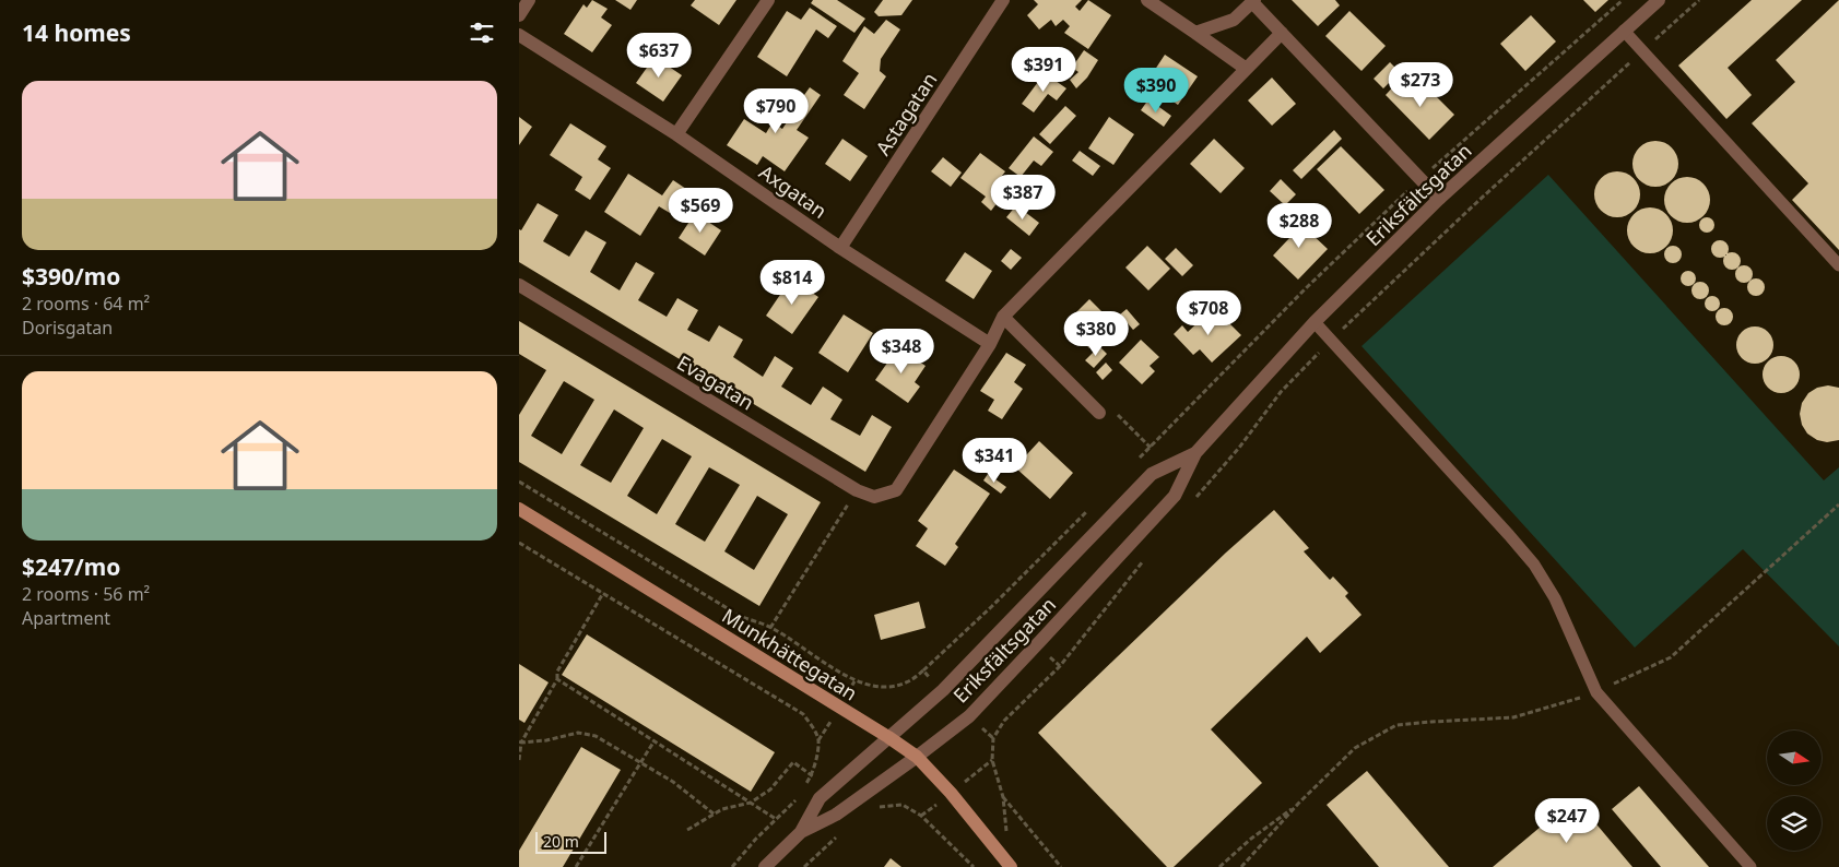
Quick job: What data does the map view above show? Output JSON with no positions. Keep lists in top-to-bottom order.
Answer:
{
  "streets": {
    "main road": ["Munkhättegatan"],
    "street": [
      "Astagatan",
      "Axgatan",
      "Eriksfältsgatan",
      "Evagatan"
    ]
  },
  "crossings": [
    ["Astagatan", "Axgatan"],
    ["Axgatan", "Evagatan"],
    ["Eriksfältsgatan", "Munkhättegatan"]
  ],
  "scale_bar": "20 m",
  "north": "right",
  "page": {
    "heading": "14 homes",
    "price": [
      "$637",
      "$391",
      "$273",
      "$390",
      "$790",
      "$387",
      "$569",
      "$288",
      "$814",
      "$708",
      "$380",
      "$348",
      "$341",
      "$247"
    ],
    "list": [
      {
        "name": "$390/mo",
        "note": "2 rooms · 64 m² · Dorisgatan"
      },
      {
        "name": "$247/mo",
        "note": "2 rooms · 56 m² · Apartment"
      }
    ],
    "scale": "20 m"
  }
}
